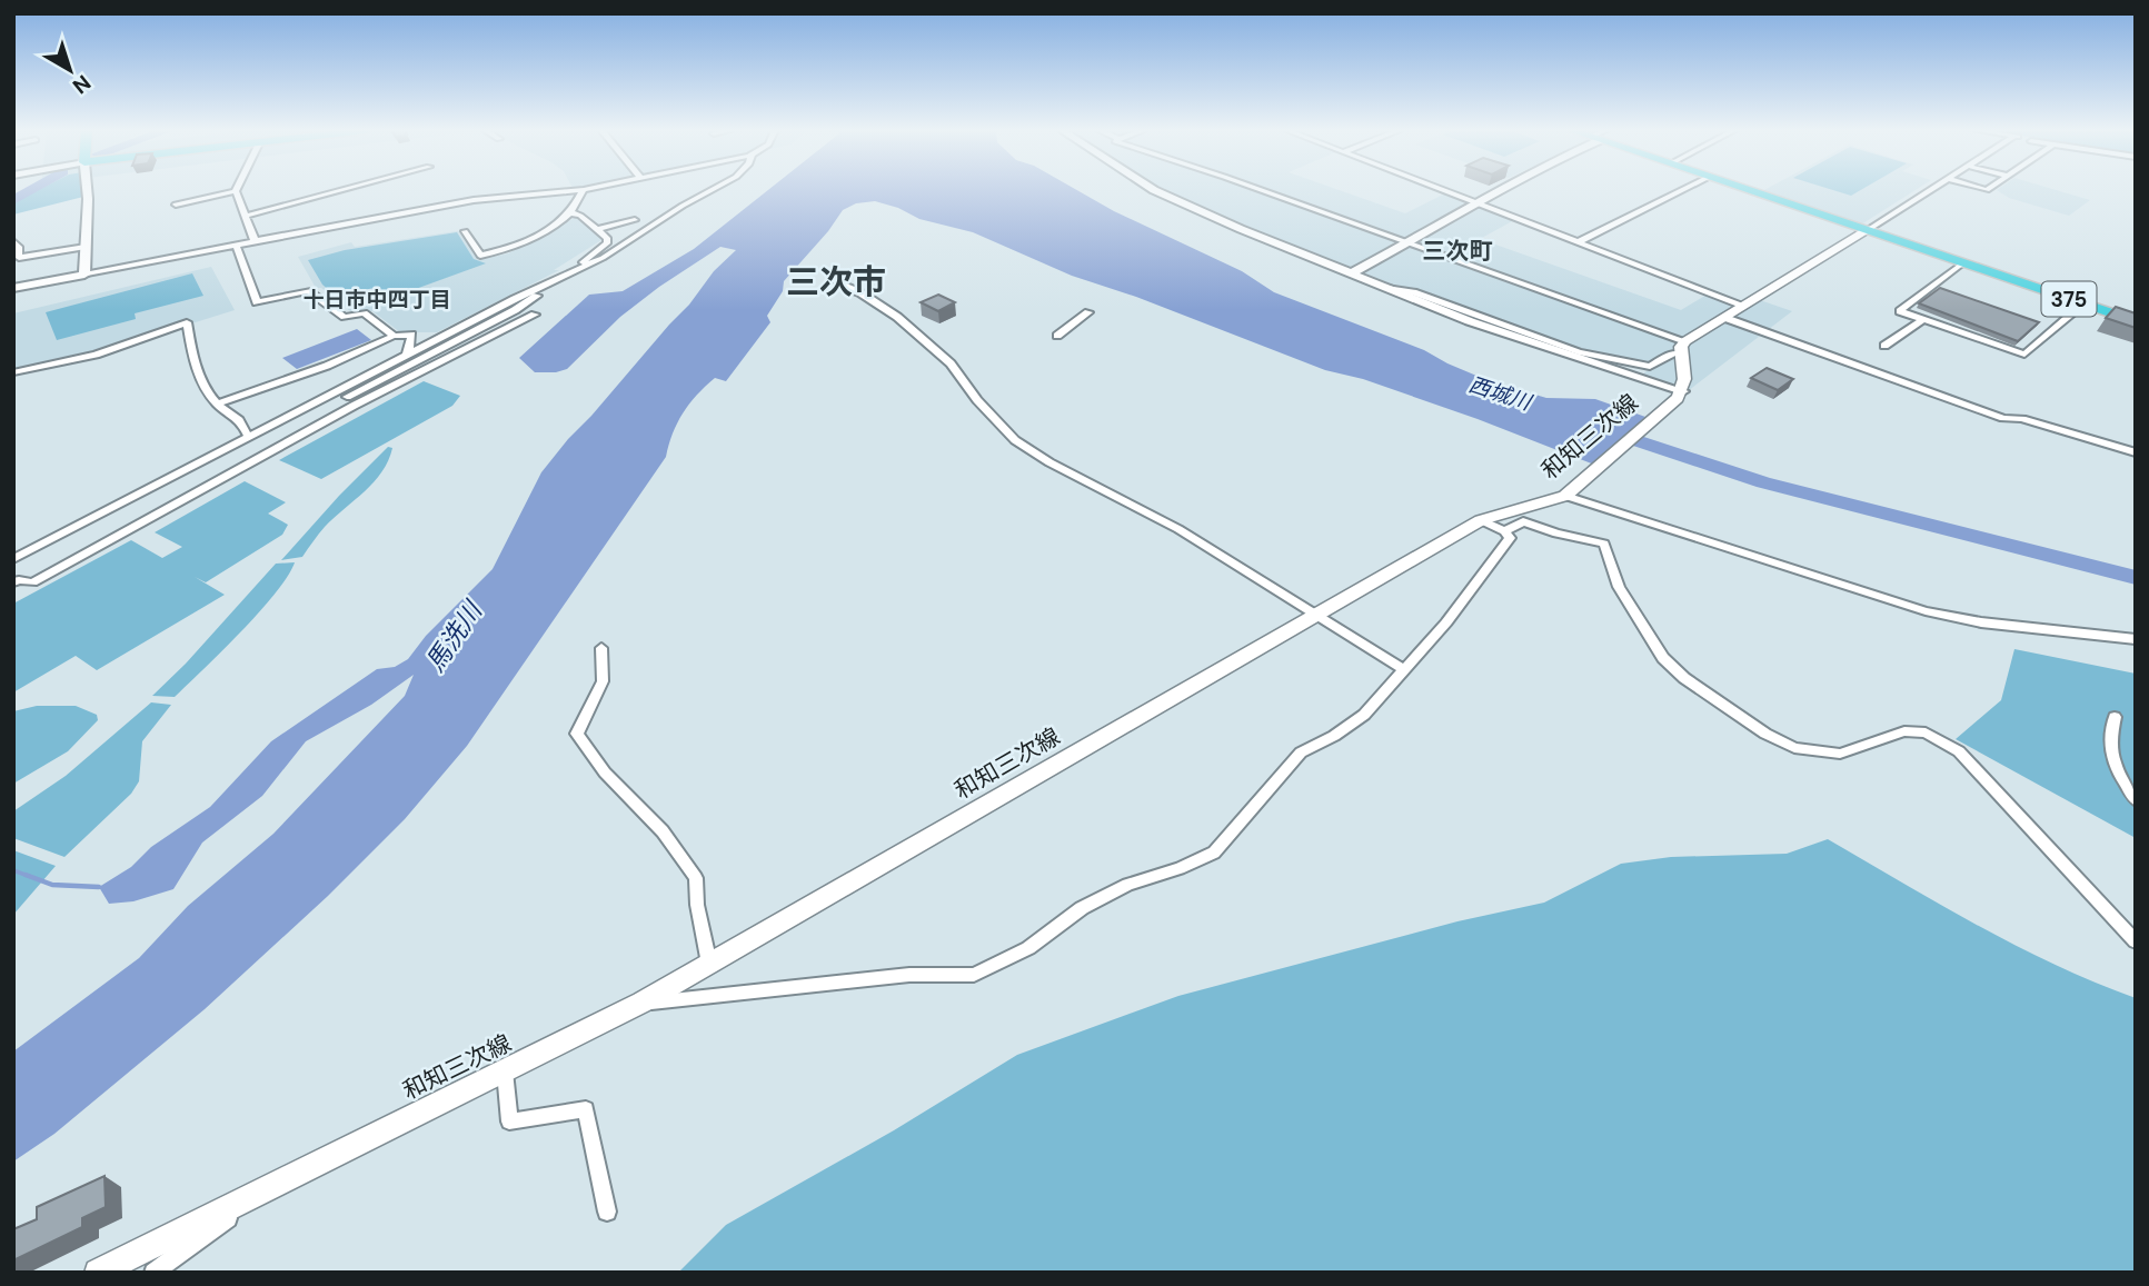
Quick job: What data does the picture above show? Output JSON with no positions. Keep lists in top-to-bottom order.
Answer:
{
  "streets": {
    "highway": ["375"],
    "main road": ["和知三次線"]
  },
  "districts": ["三次町", "三次市", "十日市中四丁目"],
  "water": ["西城川", "馬洗川"],
  "north": "bottom right"
}
